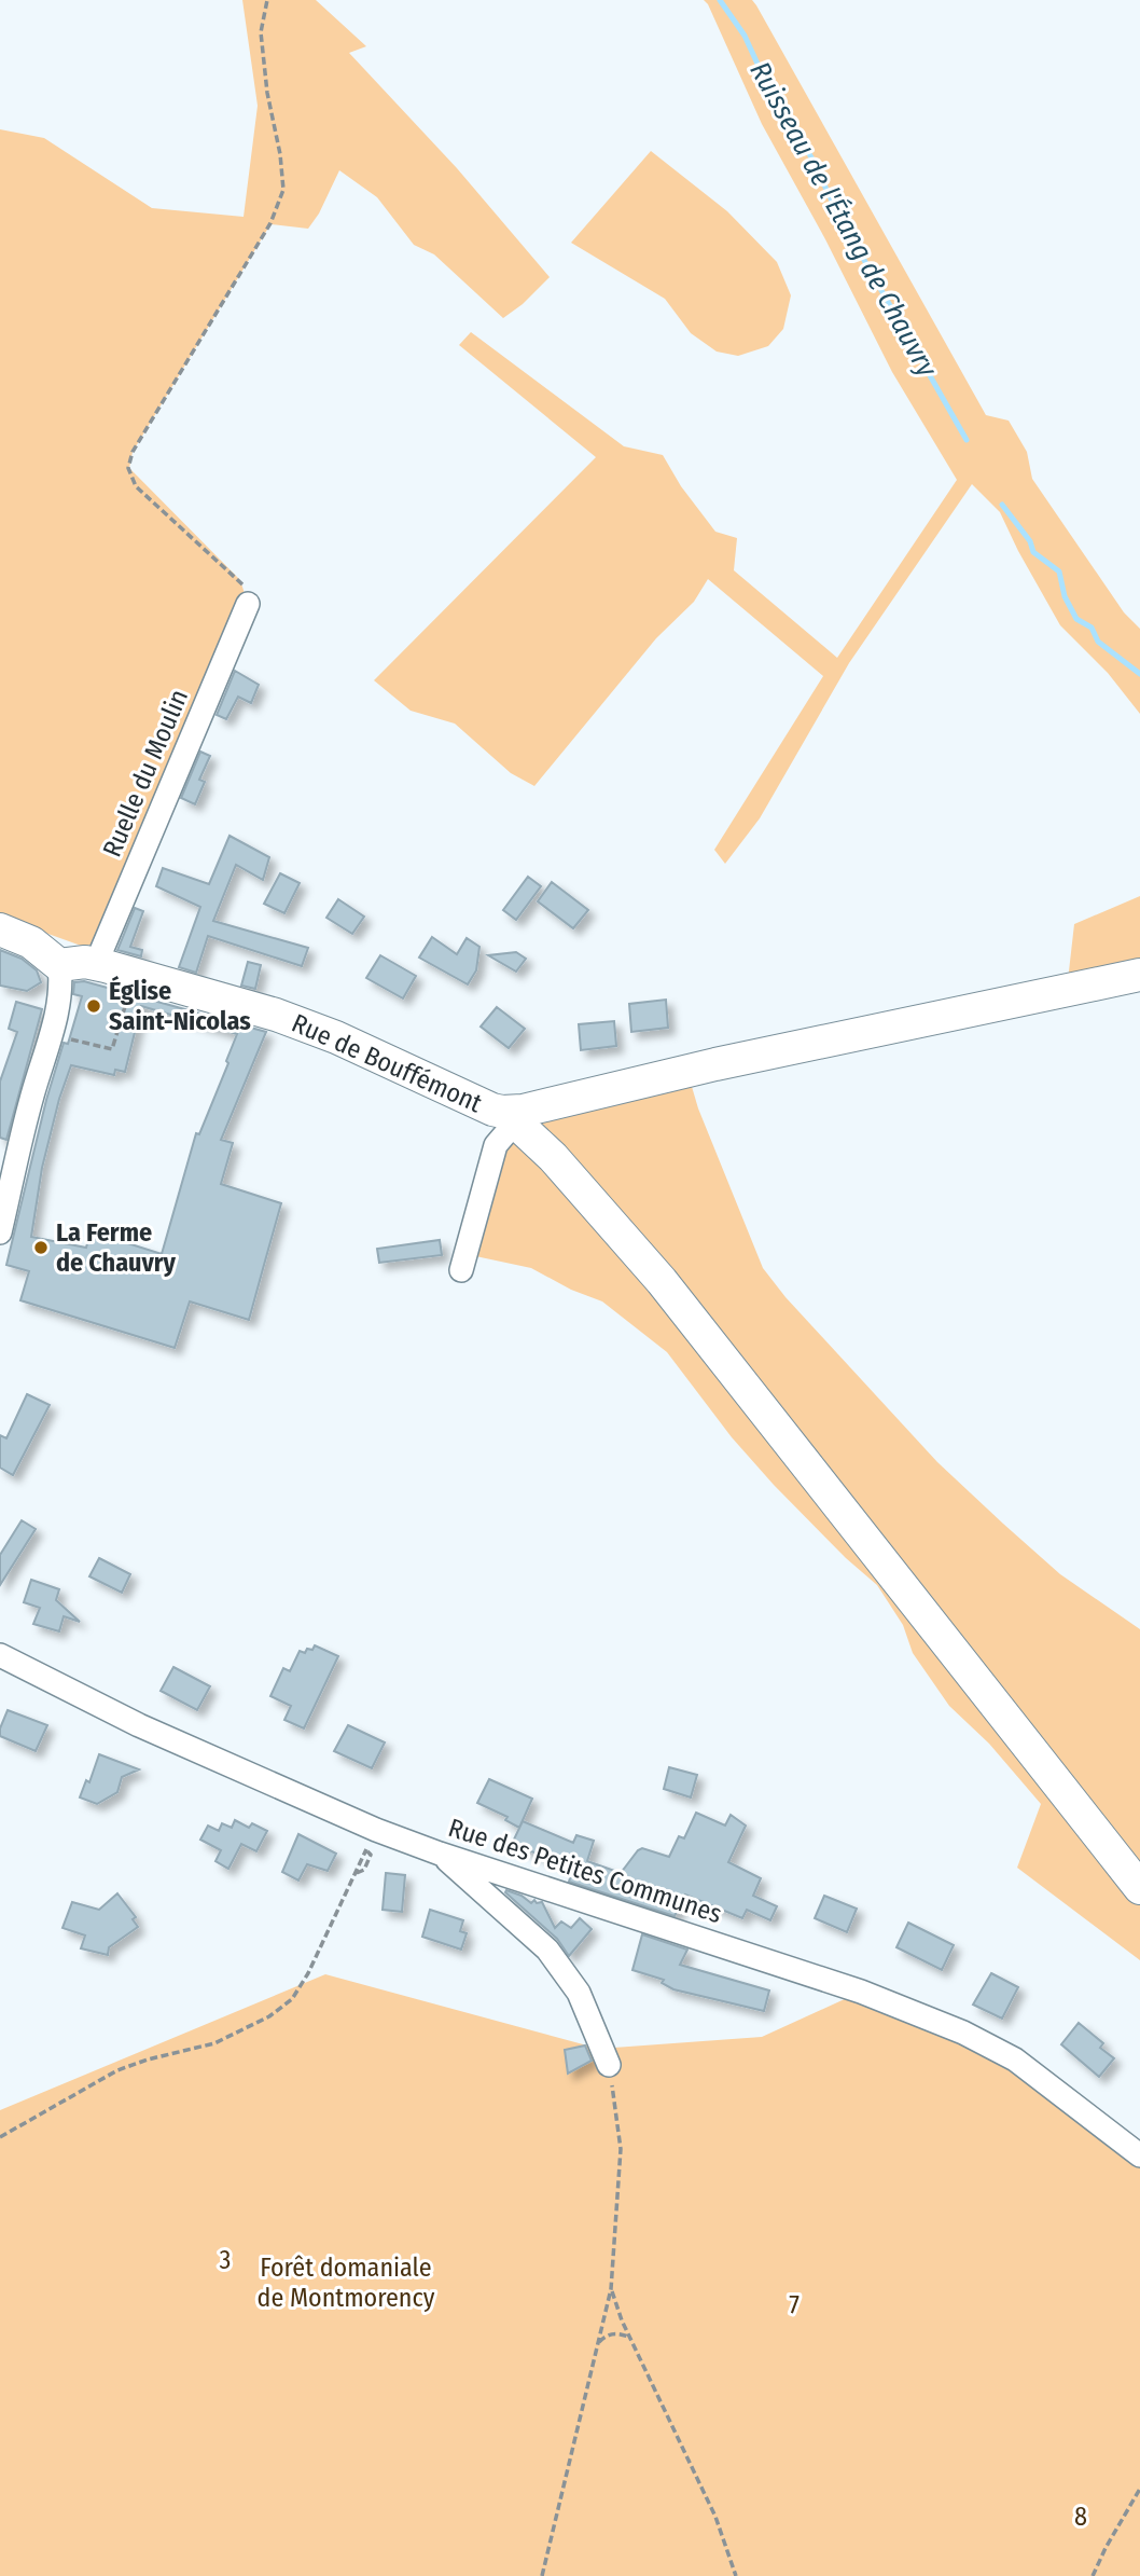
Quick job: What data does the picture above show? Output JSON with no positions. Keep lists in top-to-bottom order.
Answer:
{
  "streets": {
    "street": ["Ruelle du Moulin", "Rue de Bouffémont", "Rue des Petites Communes"]
  },
  "crossings": [
    ["Ruelle du Moulin", "Rue de Bouffémont"]
  ],
  "water": ["Ruisseau de l'Étang de Chauvry"],
  "parks": [
    "3",
    "Forêt domaniale de Montmorency",
    "7",
    "8"
  ],
  "places": ["Église Saint-Nicolas", "La Ferme de Chauvry"]
}
